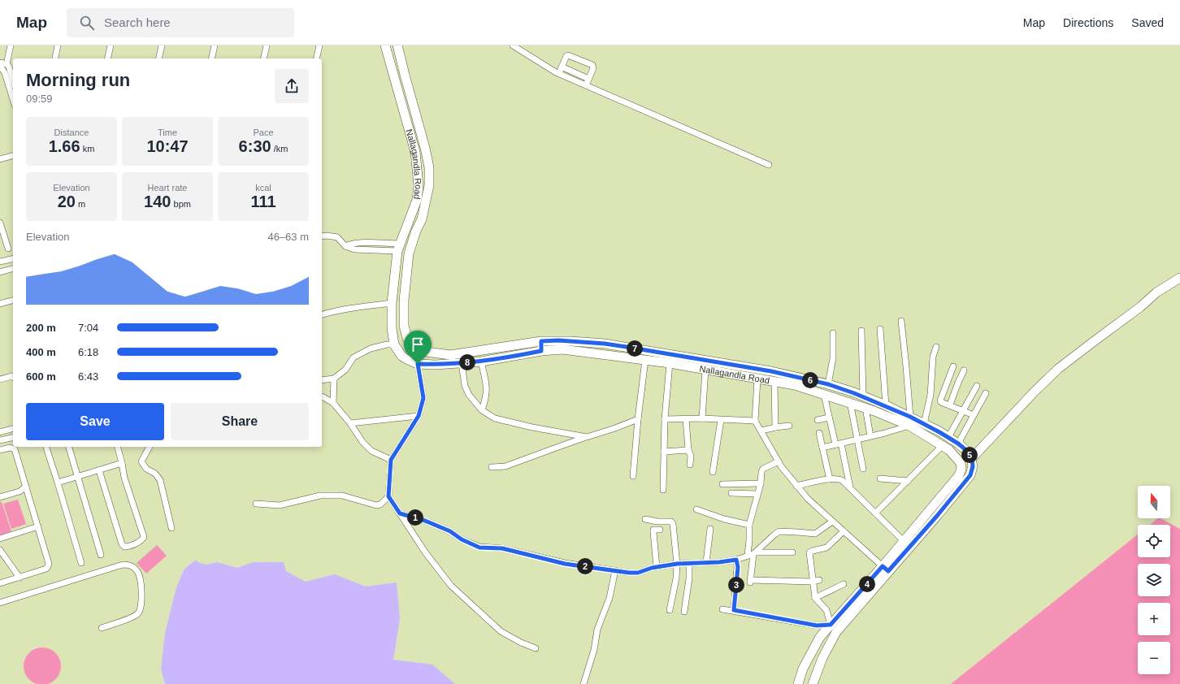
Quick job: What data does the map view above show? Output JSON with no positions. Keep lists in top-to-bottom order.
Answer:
{
  "streets": {
    "main road": ["Nallagandla Road"]
  },
  "north": "top",
  "page": {
    "header": "Map",
    "search": "Search here",
    "nav": ["Map", "Directions", "Saved"],
    "heading": ["Morning run", "09:59"],
    "stats": [
      ["Distance", "1.66 km"],
      ["Time", "10:47"],
      ["Pace", "6:30 /km"],
      ["Elevation", "20 m"],
      ["Heart rate", "140 bpm"],
      ["kcal", "111"]
    ],
    "chart": ["Elevation", "46–63 m"],
    "list": [
      {
        "name": "200 m",
        "note": "7:04"
      },
      {
        "name": "400 m",
        "note": "6:18"
      },
      {
        "name": "600 m",
        "note": "6:43"
      }
    ],
    "pins": [
      "7",
      "8",
      "6",
      "5",
      "1",
      "2",
      "4",
      "3"
    ],
    "buttons": ["Save", "Share"],
    "map_buttons": ["+", "−"]
  }
}
